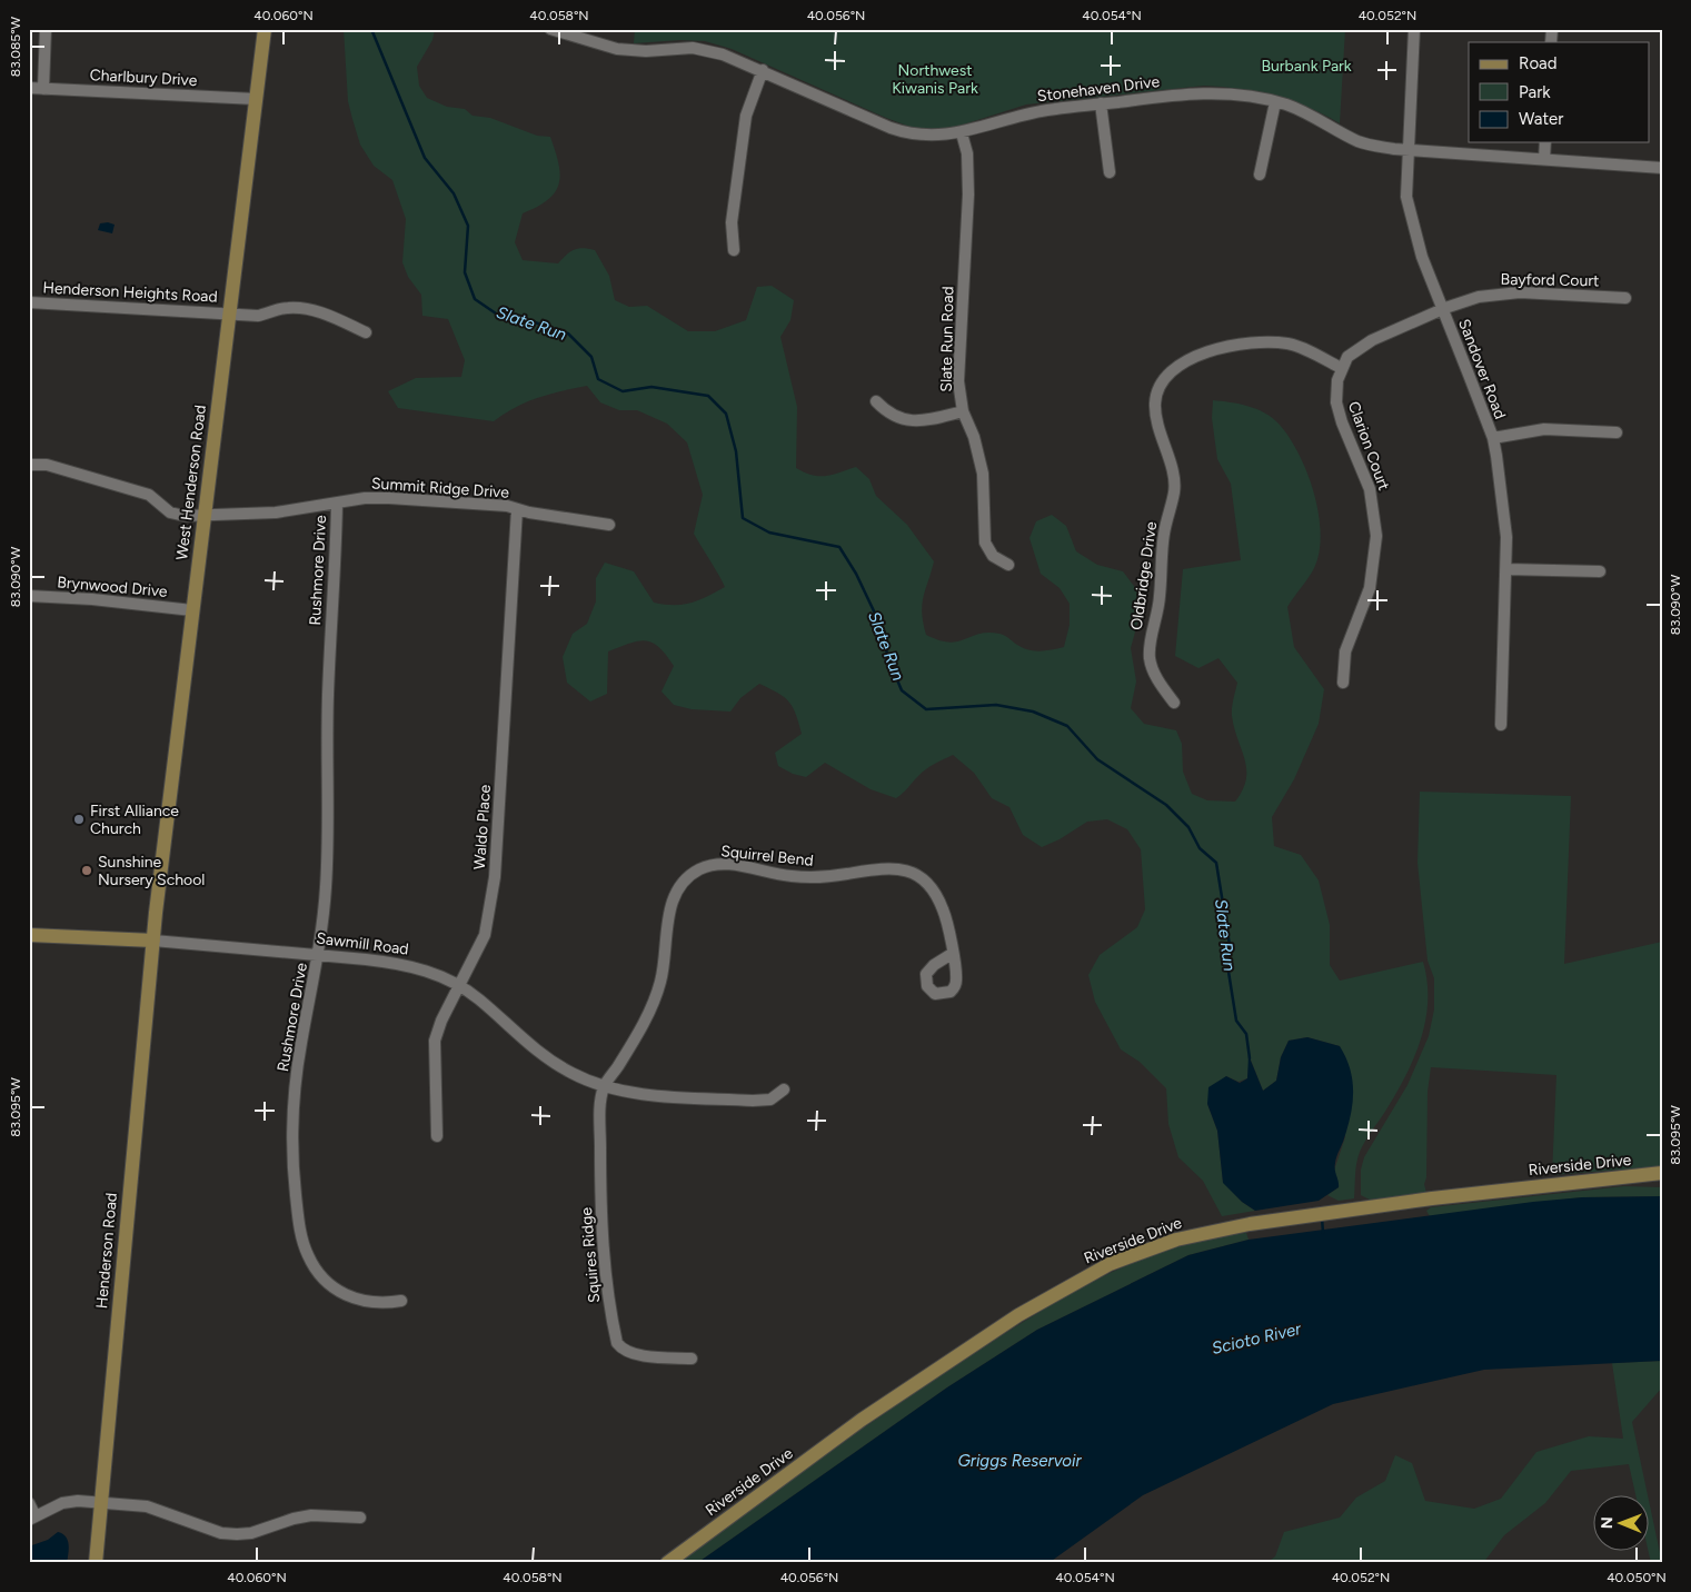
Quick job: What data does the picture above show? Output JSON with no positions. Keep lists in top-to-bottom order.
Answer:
{
  "streets": {
    "main road": [
      "West Henderson Road",
      "Sawmill Road",
      "Riverside Drive",
      "Henderson Road"
    ],
    "street": [
      "Charlbury Drive",
      "Stonehaven Drive",
      "Bayford Court",
      "Henderson Heights Road",
      "Slate Run Road",
      "Sandover Road",
      "Clarion Court",
      "Summit Ridge Drive",
      "Rushmore Drive",
      "Oldbridge Drive",
      "Brynwood Drive",
      "Waldo Place",
      "Squirrel Bend",
      "Squires Ridge"
    ]
  },
  "crossings": [
    ["Charlbury Drive", "West Henderson Road"],
    ["Stonehaven Drive", "Slate Run Road"],
    ["Stonehaven Drive", "Sandover Road"],
    ["Bayford Court", "Sandover Road"],
    ["Bayford Court", "Clarion Court"],
    ["Henderson Heights Road", "West Henderson Road"],
    ["Sandover Road", "Clarion Court"],
    ["Clarion Court", "Oldbridge Drive"],
    ["West Henderson Road", "Summit Ridge Drive"],
    ["West Henderson Road", "Brynwood Drive"],
    ["West Henderson Road", "Sawmill Road"],
    ["West Henderson Road", "Henderson Road"],
    ["Summit Ridge Drive", "Rushmore Drive"],
    ["Summit Ridge Drive", "Waldo Place"],
    ["Rushmore Drive", "Sawmill Road"],
    ["Waldo Place", "Sawmill Road"],
    ["Squirrel Bend", "Sawmill Road"],
    ["Squirrel Bend", "Squires Ridge"],
    ["Sawmill Road", "Henderson Road"],
    ["Sawmill Road", "Squires Ridge"]
  ],
  "water": ["Slate Run", "Scioto River", "Griggs Reservoir"],
  "parks": ["Burbank Park", "Northwest Kiwanis Park"],
  "places": ["First Alliance Church", "Sunshine Nursery School"],
  "legend": ["Road", "Park", "Water"],
  "north": "left",
  "coordinates": [
    "40.060°N",
    "40.058°N",
    "40.056°N",
    "40.054°N",
    "40.052°N",
    "83.085°W",
    "83.090°W",
    "83.095°W",
    "40.050°N"
  ]
}
